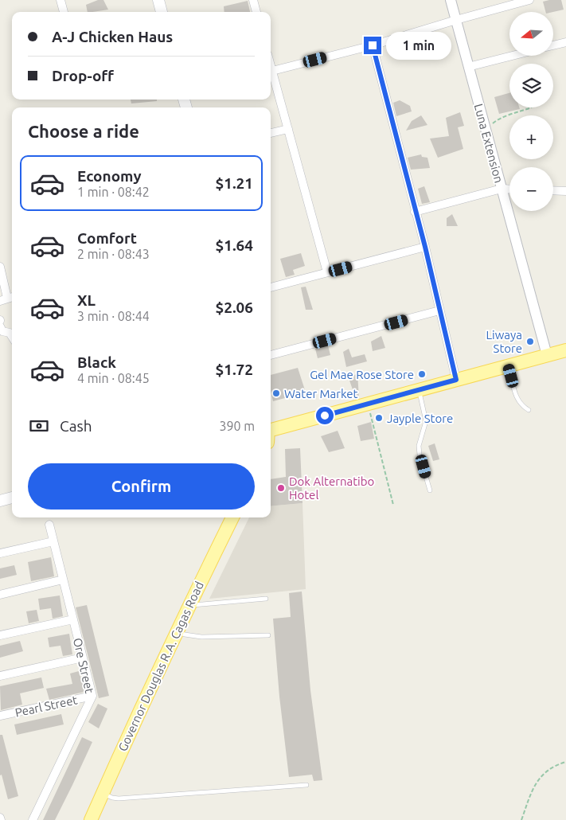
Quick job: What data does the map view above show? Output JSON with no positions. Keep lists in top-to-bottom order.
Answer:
{
  "streets": {
    "main road": ["Governor Douglas R.A. Cagas Road"],
    "street": ["Luna Extension", "Ore Street", "Pearl Street"]
  },
  "crossings": [
    ["Ore Street", "Pearl Street"]
  ],
  "places": [
    "Liwaya Store",
    "Gel Mae Rose Store",
    "Water Market",
    "Jayple Store",
    "Dok Alternatibo Hotel"
  ],
  "north": "left",
  "page": {
    "map_buttons": ["+", "−"],
    "banner": ["A-J Chicken Haus", "Drop-off"],
    "bubble": "1 min",
    "heading": "Choose a ride",
    "list": [
      {
        "name": "Economy",
        "note": "1 min · 08:42",
        "value": "$1.21"
      },
      {
        "name": "Comfort",
        "note": "2 min · 08:43",
        "value": "$1.64"
      },
      {
        "name": "XL",
        "note": "3 min · 08:44",
        "value": "$2.06"
      },
      {
        "name": "Black",
        "note": "4 min · 08:45",
        "value": "$1.72"
      }
    ],
    "pay": ["Cash", "390 m"],
    "buttons": "Confirm"
  }
}
